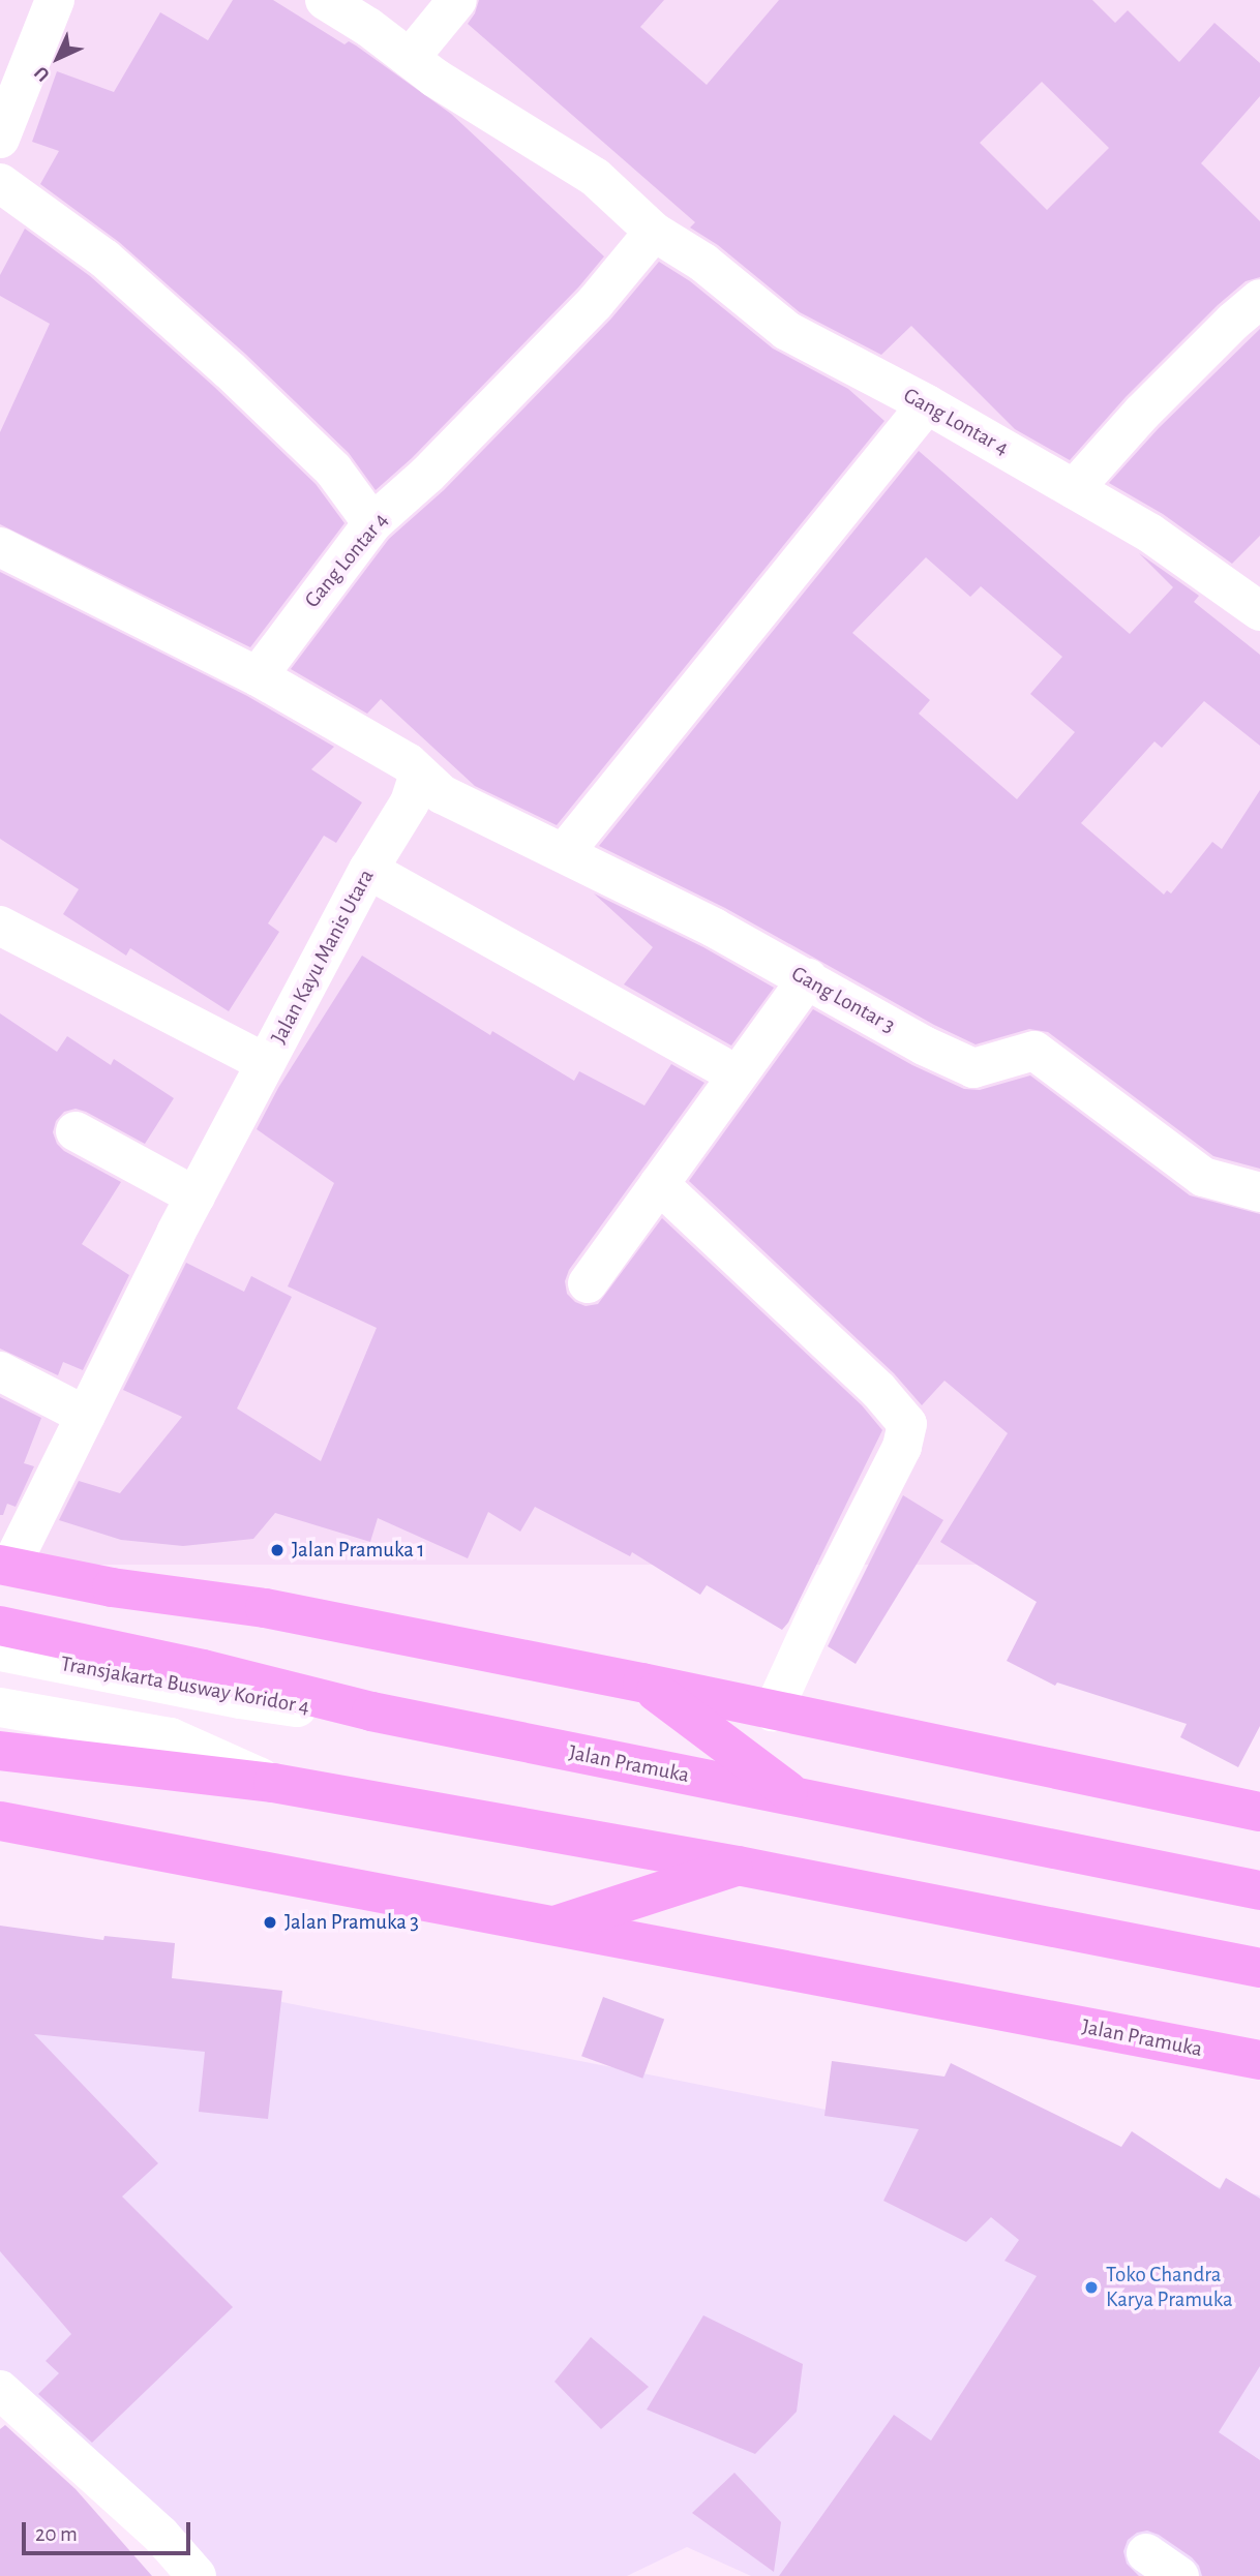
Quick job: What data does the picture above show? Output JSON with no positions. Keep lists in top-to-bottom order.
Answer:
{
  "streets": {
    "main road": ["Jalan Pramuka"],
    "street": [
      "Gang Lontar 4",
      "Jalan Kayu Manis Utara",
      "Gang Lontar 3",
      "Transjakarta Busway Koridor 4"
    ]
  },
  "crossings": [
    ["Jalan Kayu Manis Utara", "Gang Lontar 3"],
    ["Transjakarta Busway Koridor 4", "Jalan Pramuka"]
  ],
  "places": ["Jalan Pramuka 1", "Jalan Pramuka 3", "Toko Chandra Karya Pramuka"],
  "scale_bar": "20 m",
  "north": "bottom left"
}
